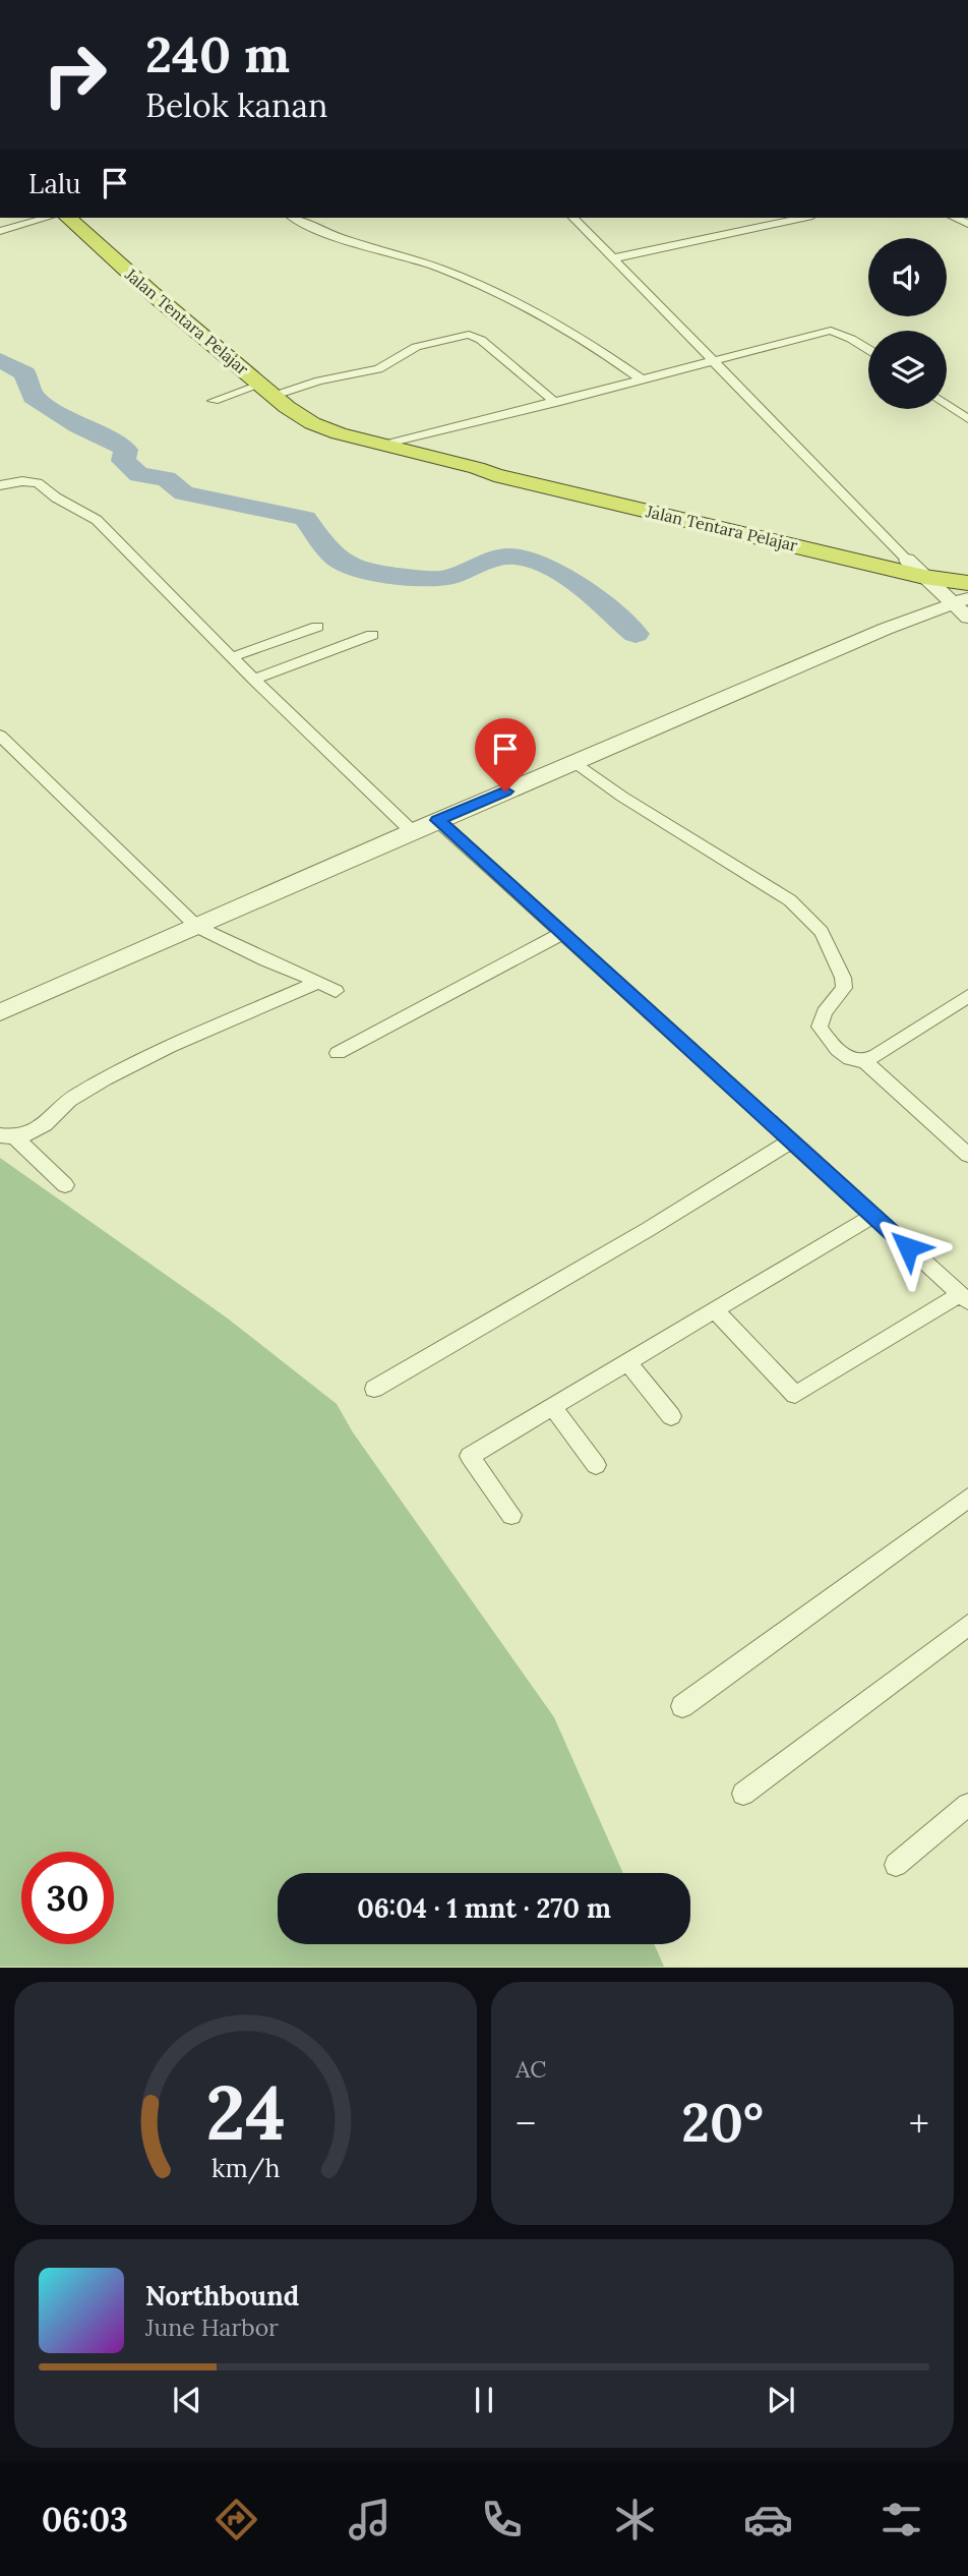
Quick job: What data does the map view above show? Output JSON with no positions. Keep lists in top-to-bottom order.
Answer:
{
  "streets": {
    "highway": ["Jalan Tentara Pelajar"]
  },
  "page": {
    "turn": ["240 m", "Belok kanan"],
    "then": "Lalu",
    "limit": "30",
    "trip": "06:04 · 1 mnt · 270 m",
    "tile": "AC",
    "heat": ["−", "20°", "+"],
    "song": ["Northbound", "June Harbor"],
    "tabs": "06:03",
    "gauge": ["24", "km/h"]
  }
}
